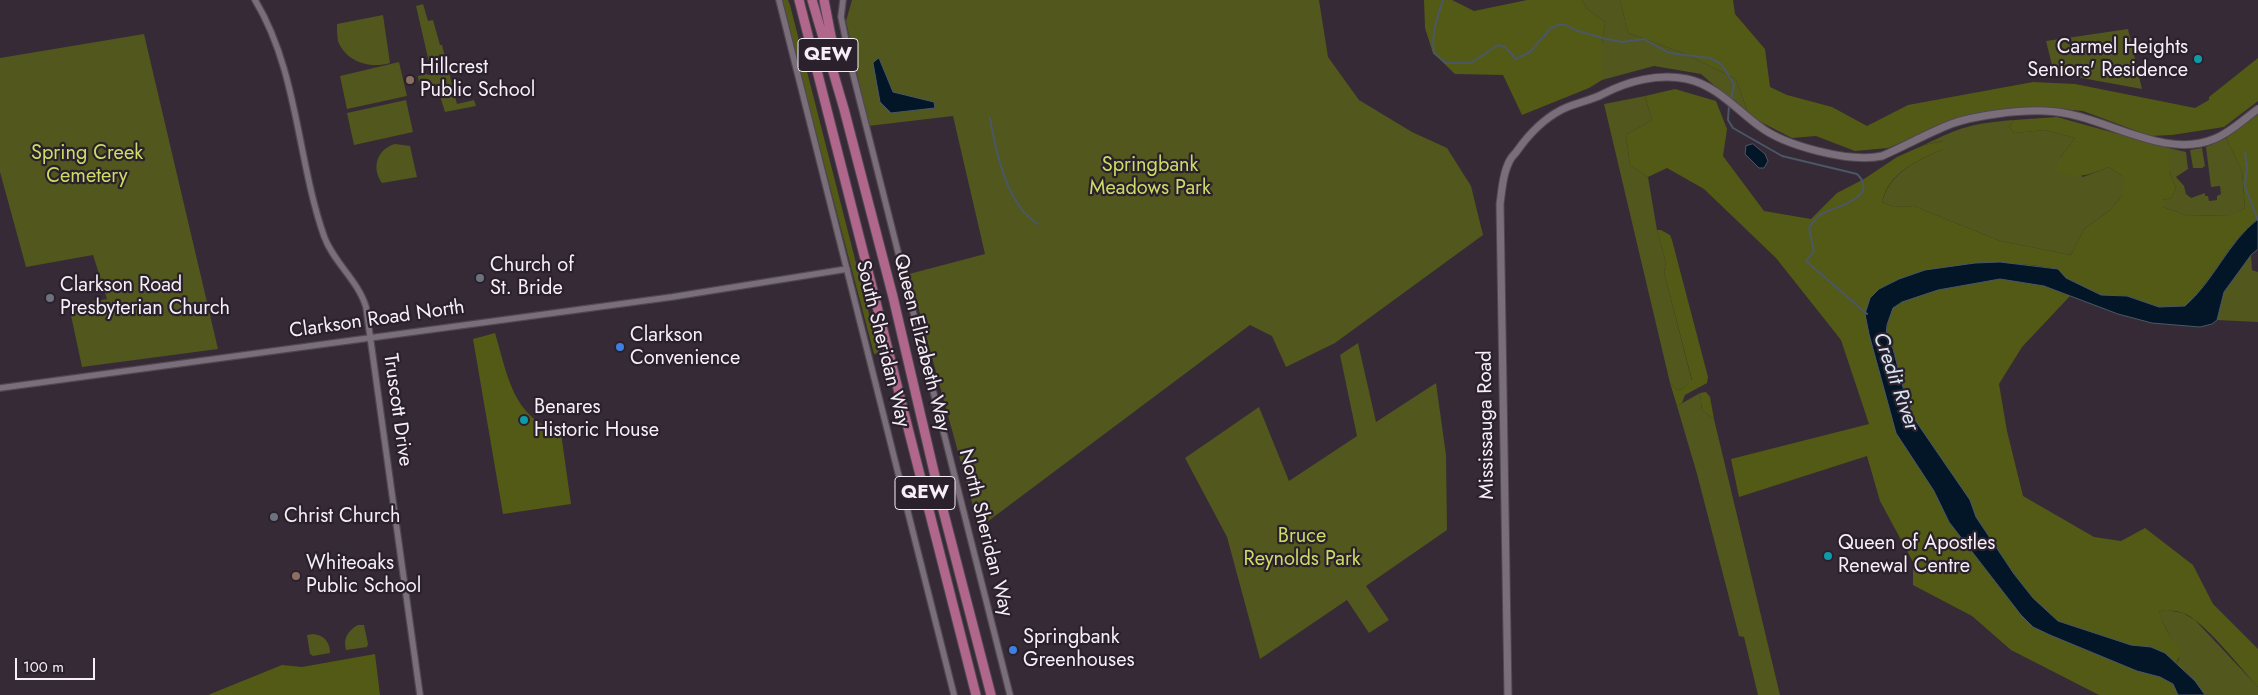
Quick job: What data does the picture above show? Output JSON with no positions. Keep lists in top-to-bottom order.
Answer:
{
  "streets": {
    "highway": ["QEW", "Queen Elizabeth Way"],
    "main road": ["Mississauga Road"],
    "street": [
      "Clarkson Road North",
      "South Sheridan Way",
      "Truscott Drive",
      "North Sheridan Way"
    ]
  },
  "crossings": [
    ["Clarkson Road North", "South Sheridan Way"],
    ["Clarkson Road North", "Truscott Drive"]
  ],
  "water": ["Credit River"],
  "parks": ["Spring Creek Cemetery", "Springbank Meadows Park", "Bruce Reynolds Park"],
  "places": [
    "Carmel Heights Seniors' Residence",
    "Hillcrest Public School",
    "Church of St. Bride",
    "Clarkson Road Presbyterian Church",
    "Clarkson Convenience",
    "Benares Historic House",
    "Christ Church",
    "Queen of Apostles Renewal Centre",
    "Whiteoaks Public School",
    "Springbank Greenhouses"
  ],
  "scale_bar": "100 m"
}
